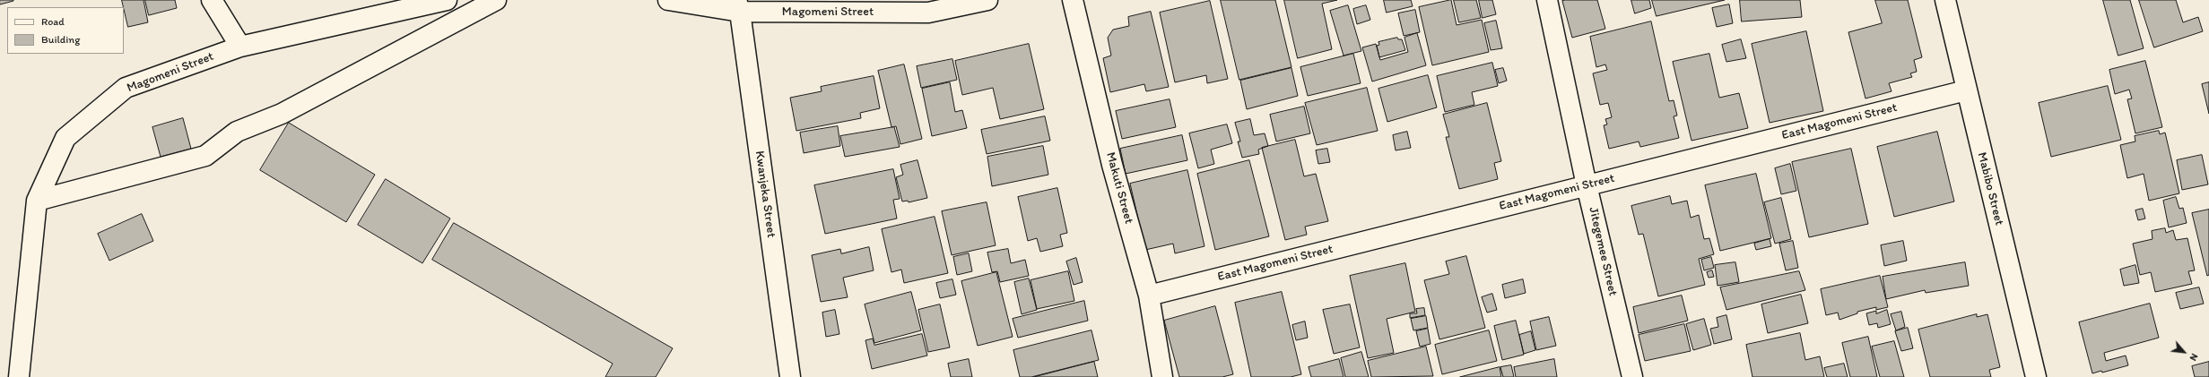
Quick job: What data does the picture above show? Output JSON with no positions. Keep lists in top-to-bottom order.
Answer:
{
  "streets": {
    "street": [
      "Magomeni Street",
      "East Magomeni Street",
      "Makuti Street",
      "Mabibo Street",
      "Kwanjeka Street",
      "Jitegemee Street"
    ]
  },
  "crossings": [
    ["Magomeni Street", "Kwanjeka Street"],
    ["East Magomeni Street", "Makuti Street"],
    ["East Magomeni Street", "Mabibo Street"],
    ["East Magomeni Street", "Jitegemee Street"]
  ],
  "legend": ["Road", "Building"],
  "north": "bottom right"
}
